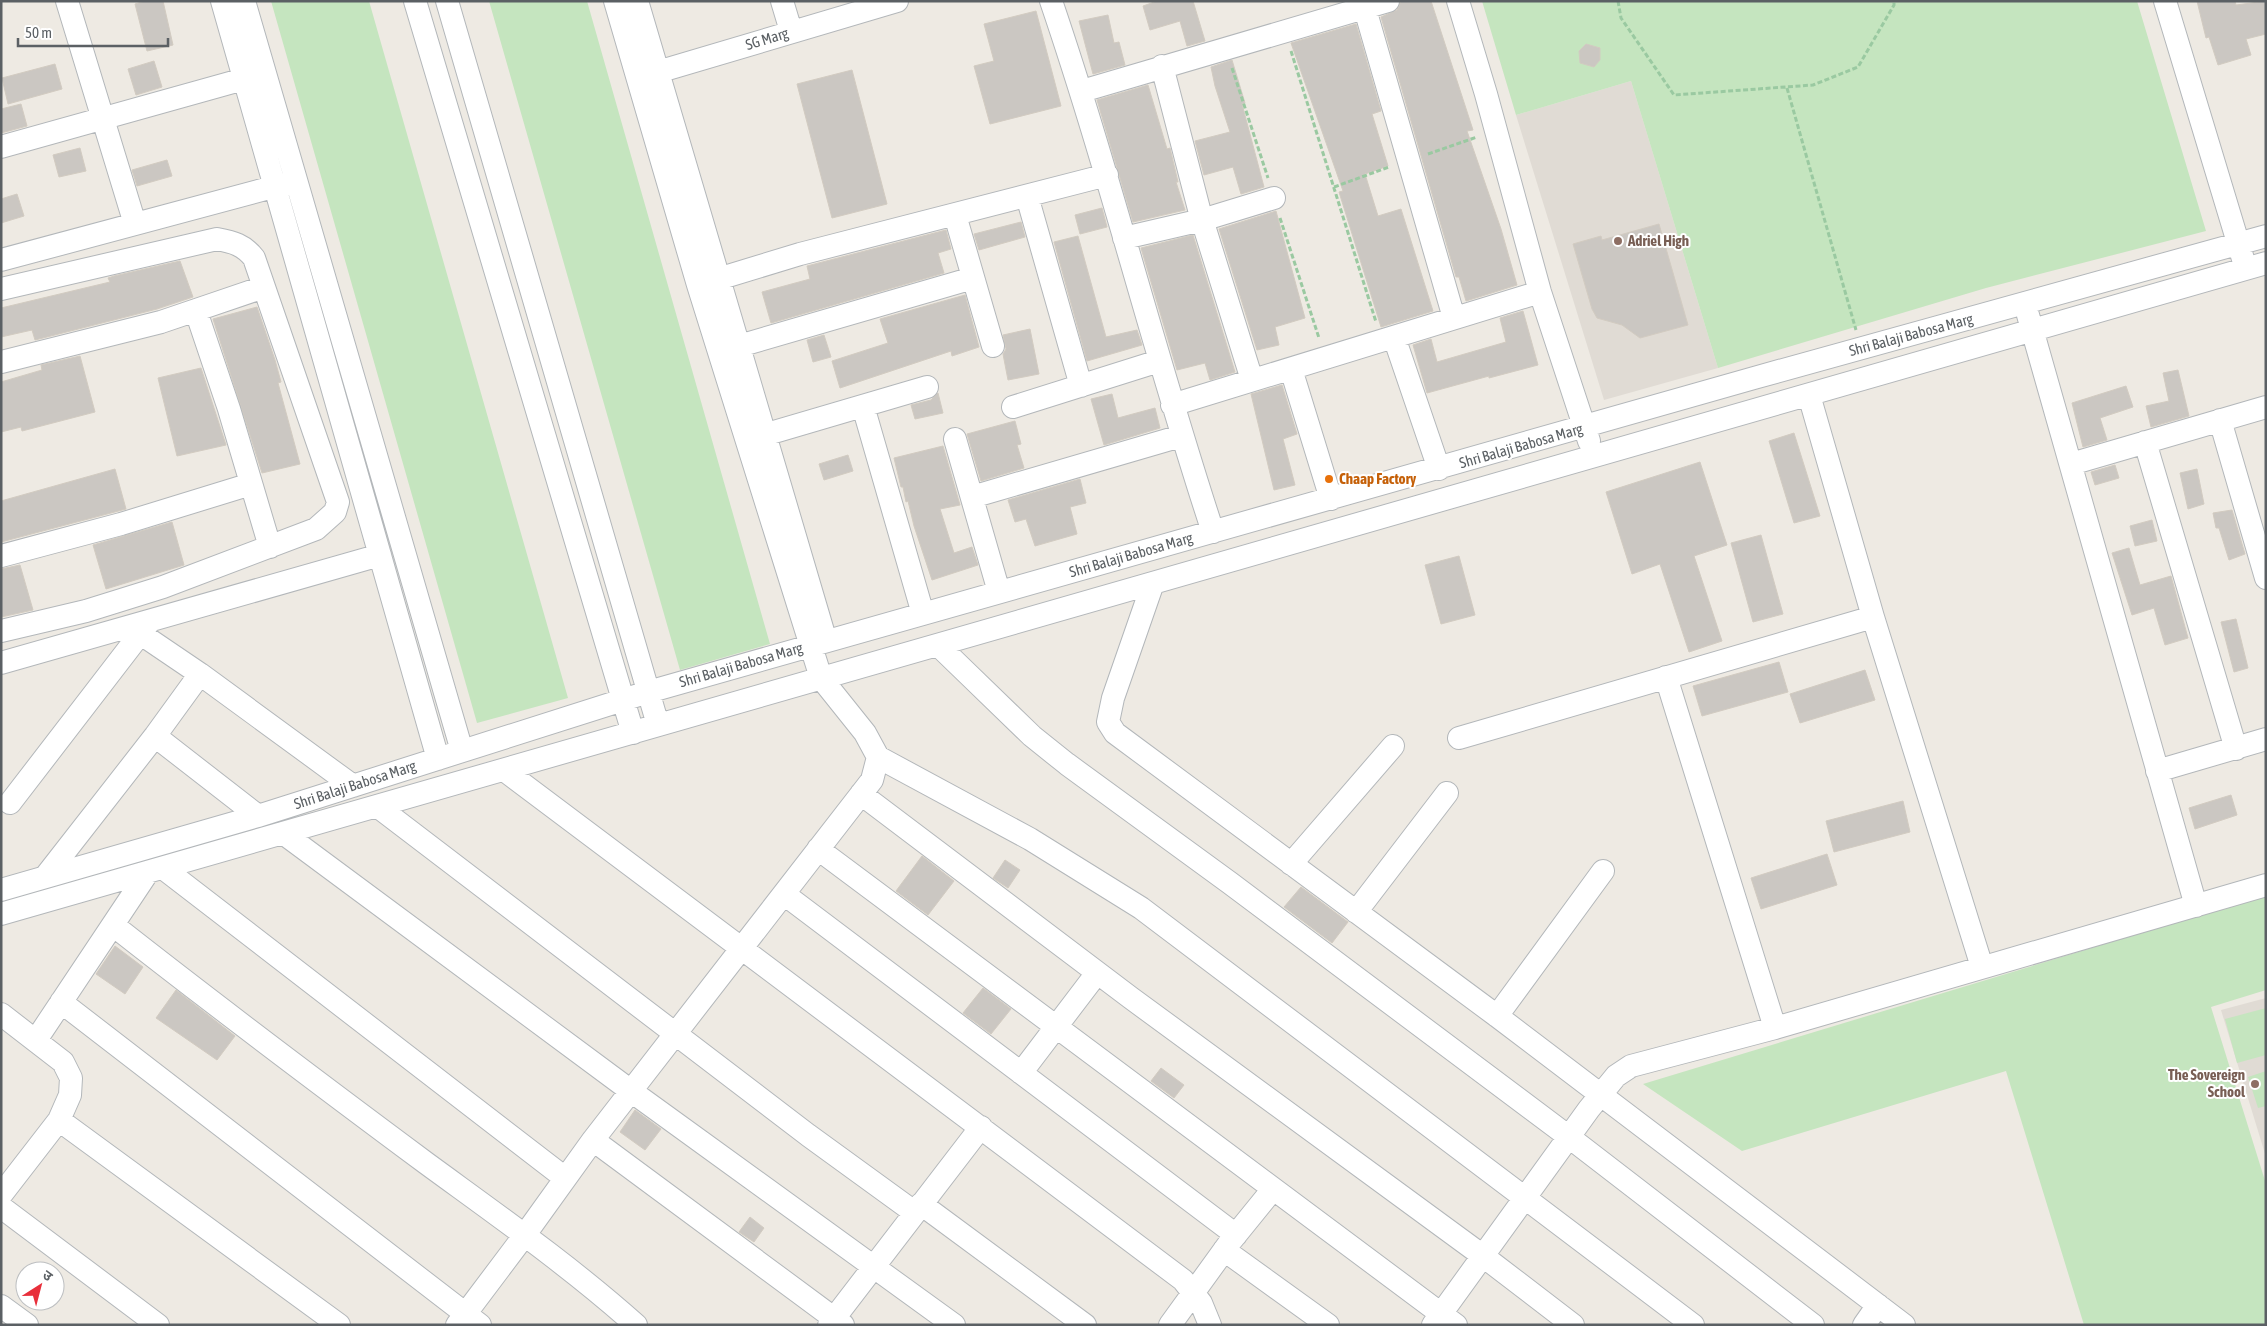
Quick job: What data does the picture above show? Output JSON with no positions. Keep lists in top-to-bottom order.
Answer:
{
  "streets": {
    "street": ["SG Marg", "Shri Balaji Babosa Marg"]
  },
  "places": ["Adriel High", "Chaap Factory", "The Sovereign School"],
  "scale_bar": "50 m",
  "north": "top right"
}
